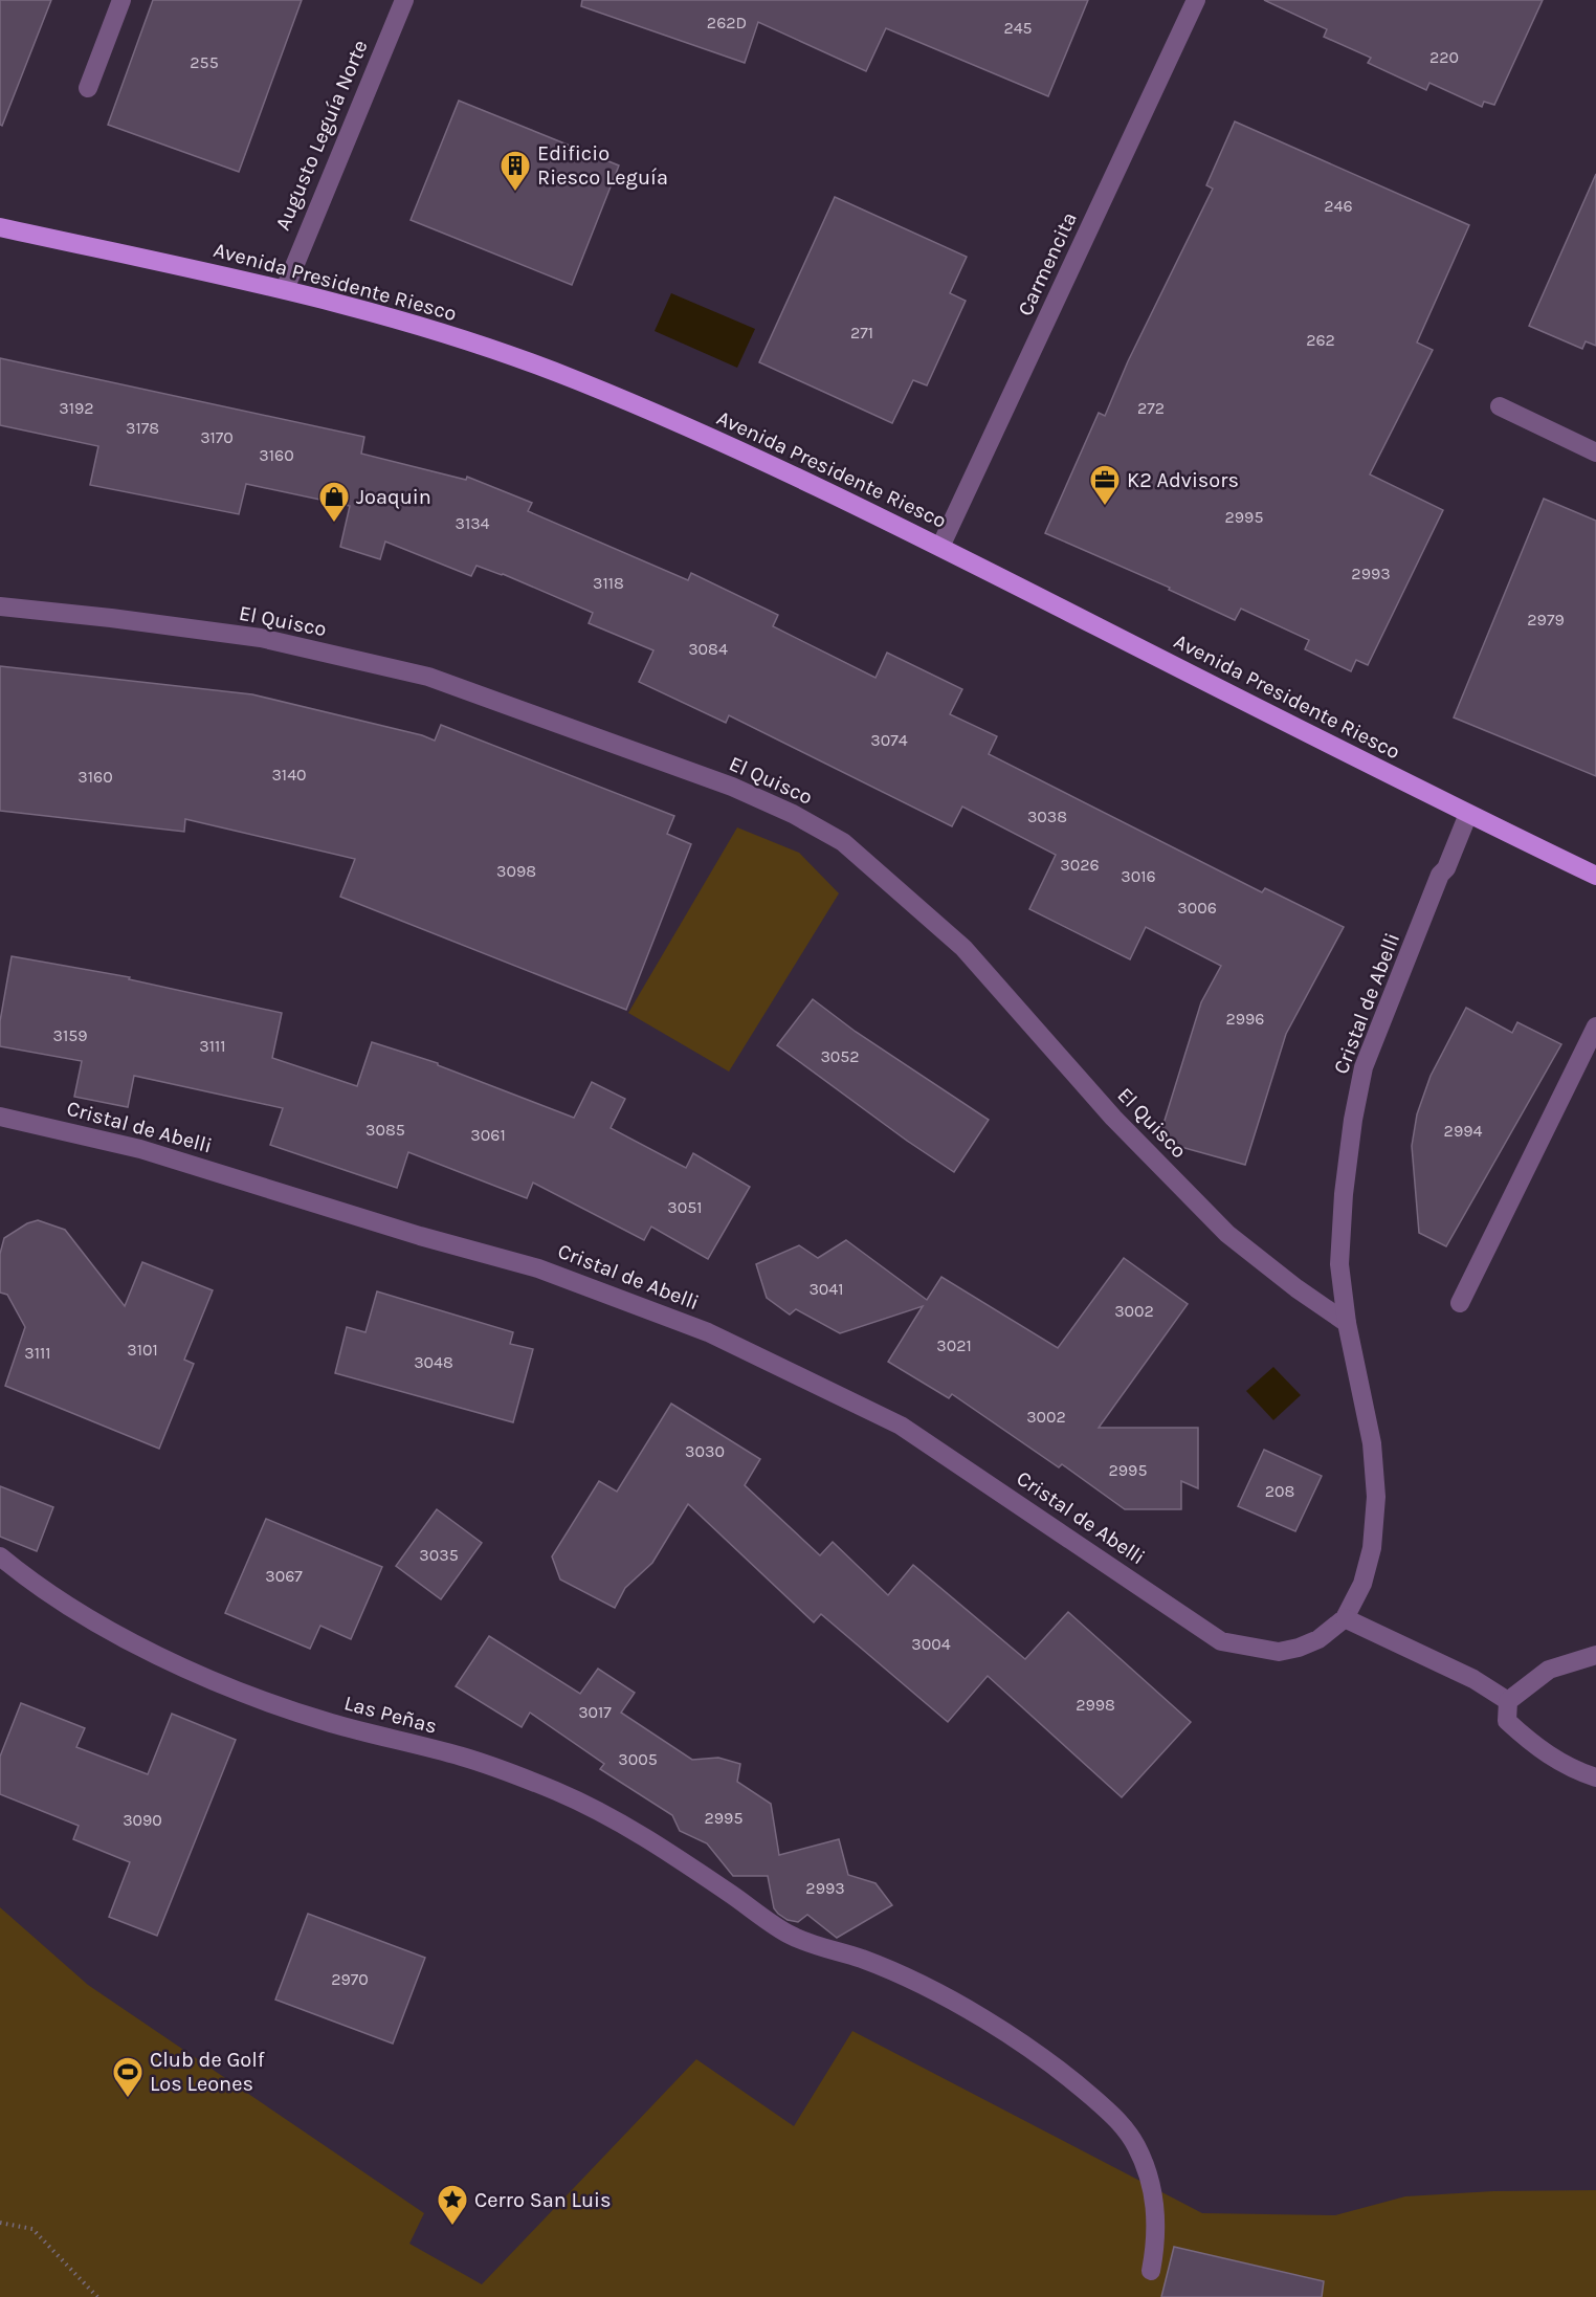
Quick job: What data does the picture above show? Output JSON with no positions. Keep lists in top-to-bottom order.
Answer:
{
  "streets": {
    "main road": ["Avenida Presidente Riesco"],
    "street": [
      "Augusto Leguía Norte",
      "Carmencita",
      "El Quisco",
      "Cristal de Abelli",
      "Las Peñas"
    ]
  },
  "crossings": [
    ["Augusto Leguía Norte", "Avenida Presidente Riesco"],
    ["Carmencita", "Avenida Presidente Riesco"],
    ["Avenida Presidente Riesco", "Cristal de Abelli"],
    ["El Quisco", "Cristal de Abelli"]
  ],
  "places": {
    "building": ["Edificio Riesco Leguía"],
    "office": ["K2 Advisors"],
    "shop": ["Joaquin"],
    "sports": ["Club de Golf Los Leones"],
    "place": ["Cerro San Luis"]
  },
  "house_numbers": [
    "262D",
    "245",
    "220",
    "255",
    "246",
    "271",
    "262",
    "3192",
    "272",
    "3178",
    "3170",
    "3160",
    "2995",
    "3134",
    "2993",
    "3118",
    "2979",
    "3084",
    "3074",
    "3140",
    "3160",
    "3038",
    "3026",
    "3098",
    "3016",
    "3006",
    "2996",
    "3159",
    "3111",
    "3052",
    "3085",
    "2994",
    "3061",
    "3051",
    "3041",
    "3002",
    "3021",
    "3101",
    "3111",
    "3048",
    "3002",
    "3030",
    "2995",
    "208",
    "3035",
    "3067",
    "3004",
    "2998",
    "3017",
    "3005",
    "2995",
    "3090",
    "2993",
    "2970"
  ]
}
